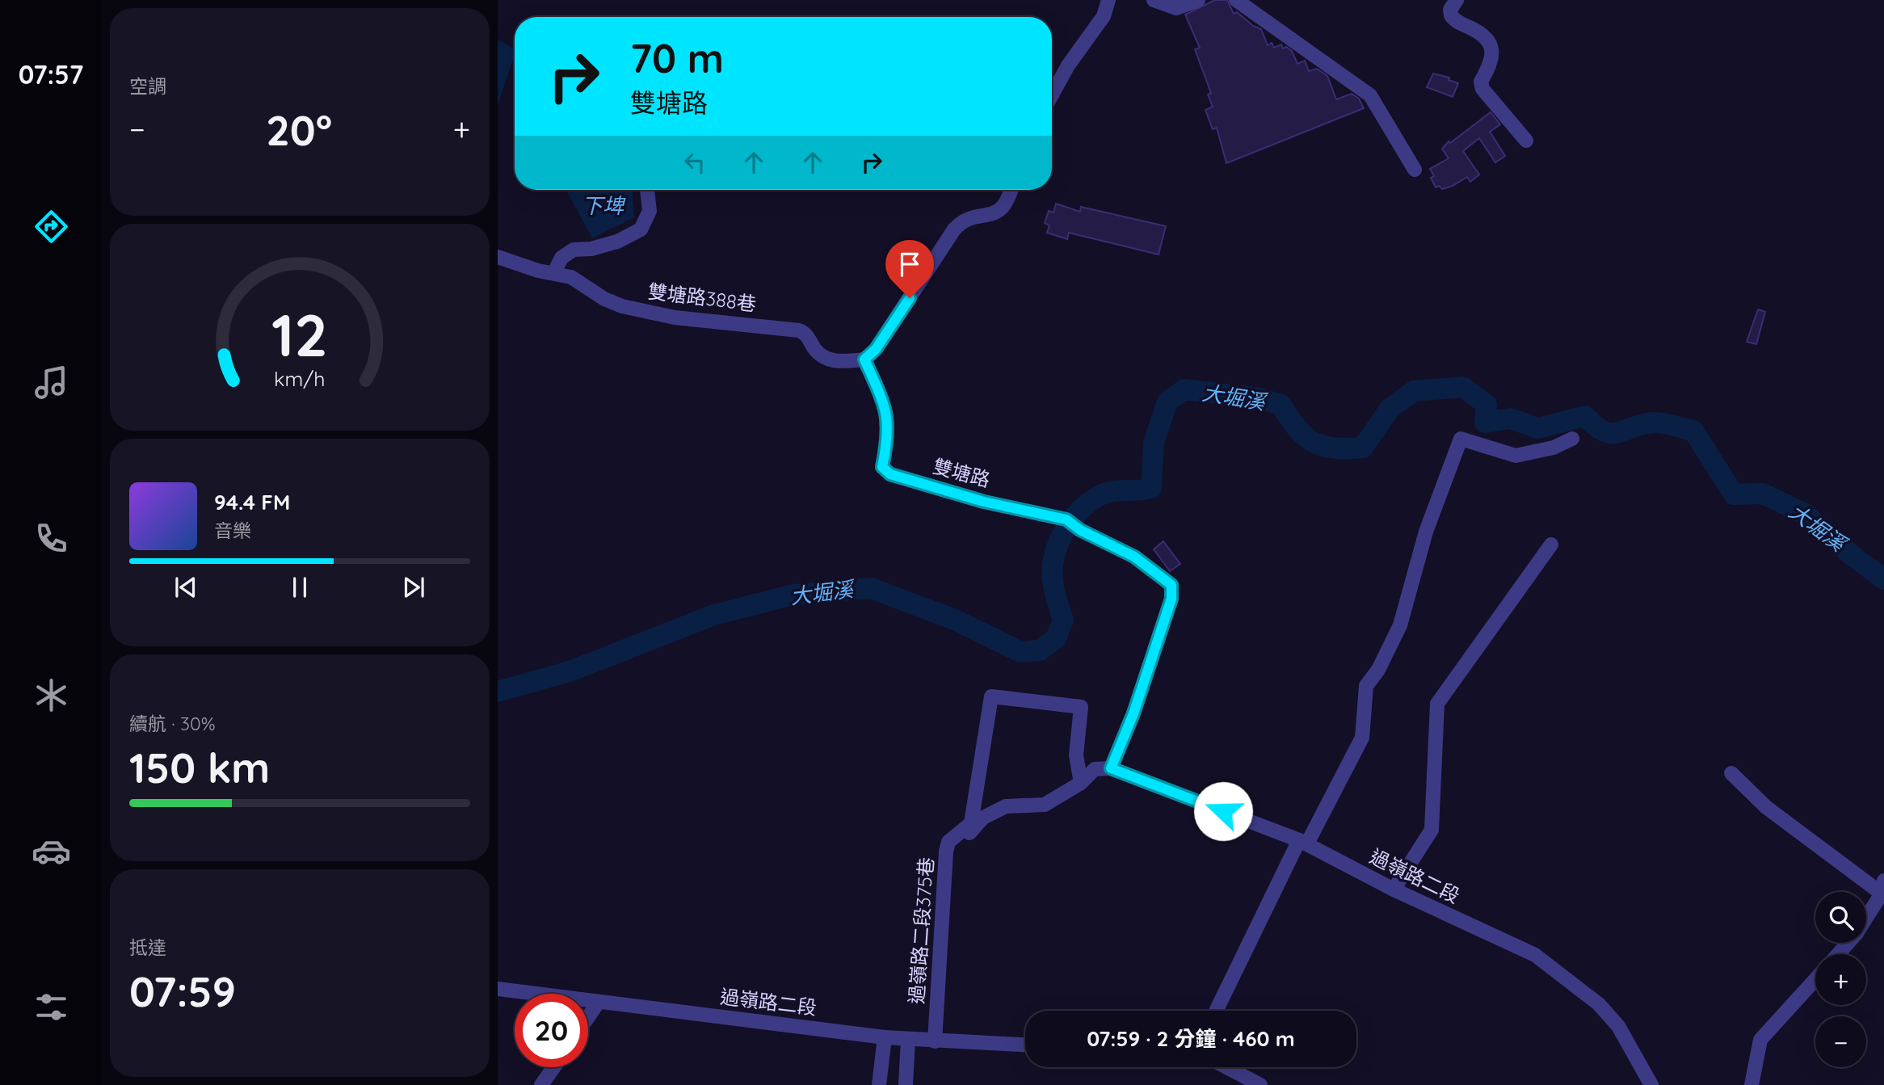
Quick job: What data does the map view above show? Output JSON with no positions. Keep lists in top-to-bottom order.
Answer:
{
  "streets": {
    "street": [
      "雙塘路388巷",
      "雙塘路",
      "過嶺路二段",
      "過嶺路二段375巷"
    ]
  },
  "crossings": [
    ["雙塘路388巷", "雙塘路"],
    ["雙塘路", "過嶺路二段"],
    ["過嶺路二段", "過嶺路二段375巷"]
  ],
  "water": ["下埤", "大堀溪"],
  "page": {
    "tabs": "07:57",
    "tile": [
      "空調",
      ["續航 · 30%", "150 km"],
      ["抵達", "07:59"]
    ],
    "turn": ["70 m", "雙塘路"],
    "heat": ["−", "20°", "+"],
    "song": ["94.4 FM", "音樂"],
    "map_buttons": ["+", "−"],
    "limit": "20",
    "trip": "07:59 · 2 分鐘 · 460 m",
    "gauge": ["12", "km/h"]
  }
}
